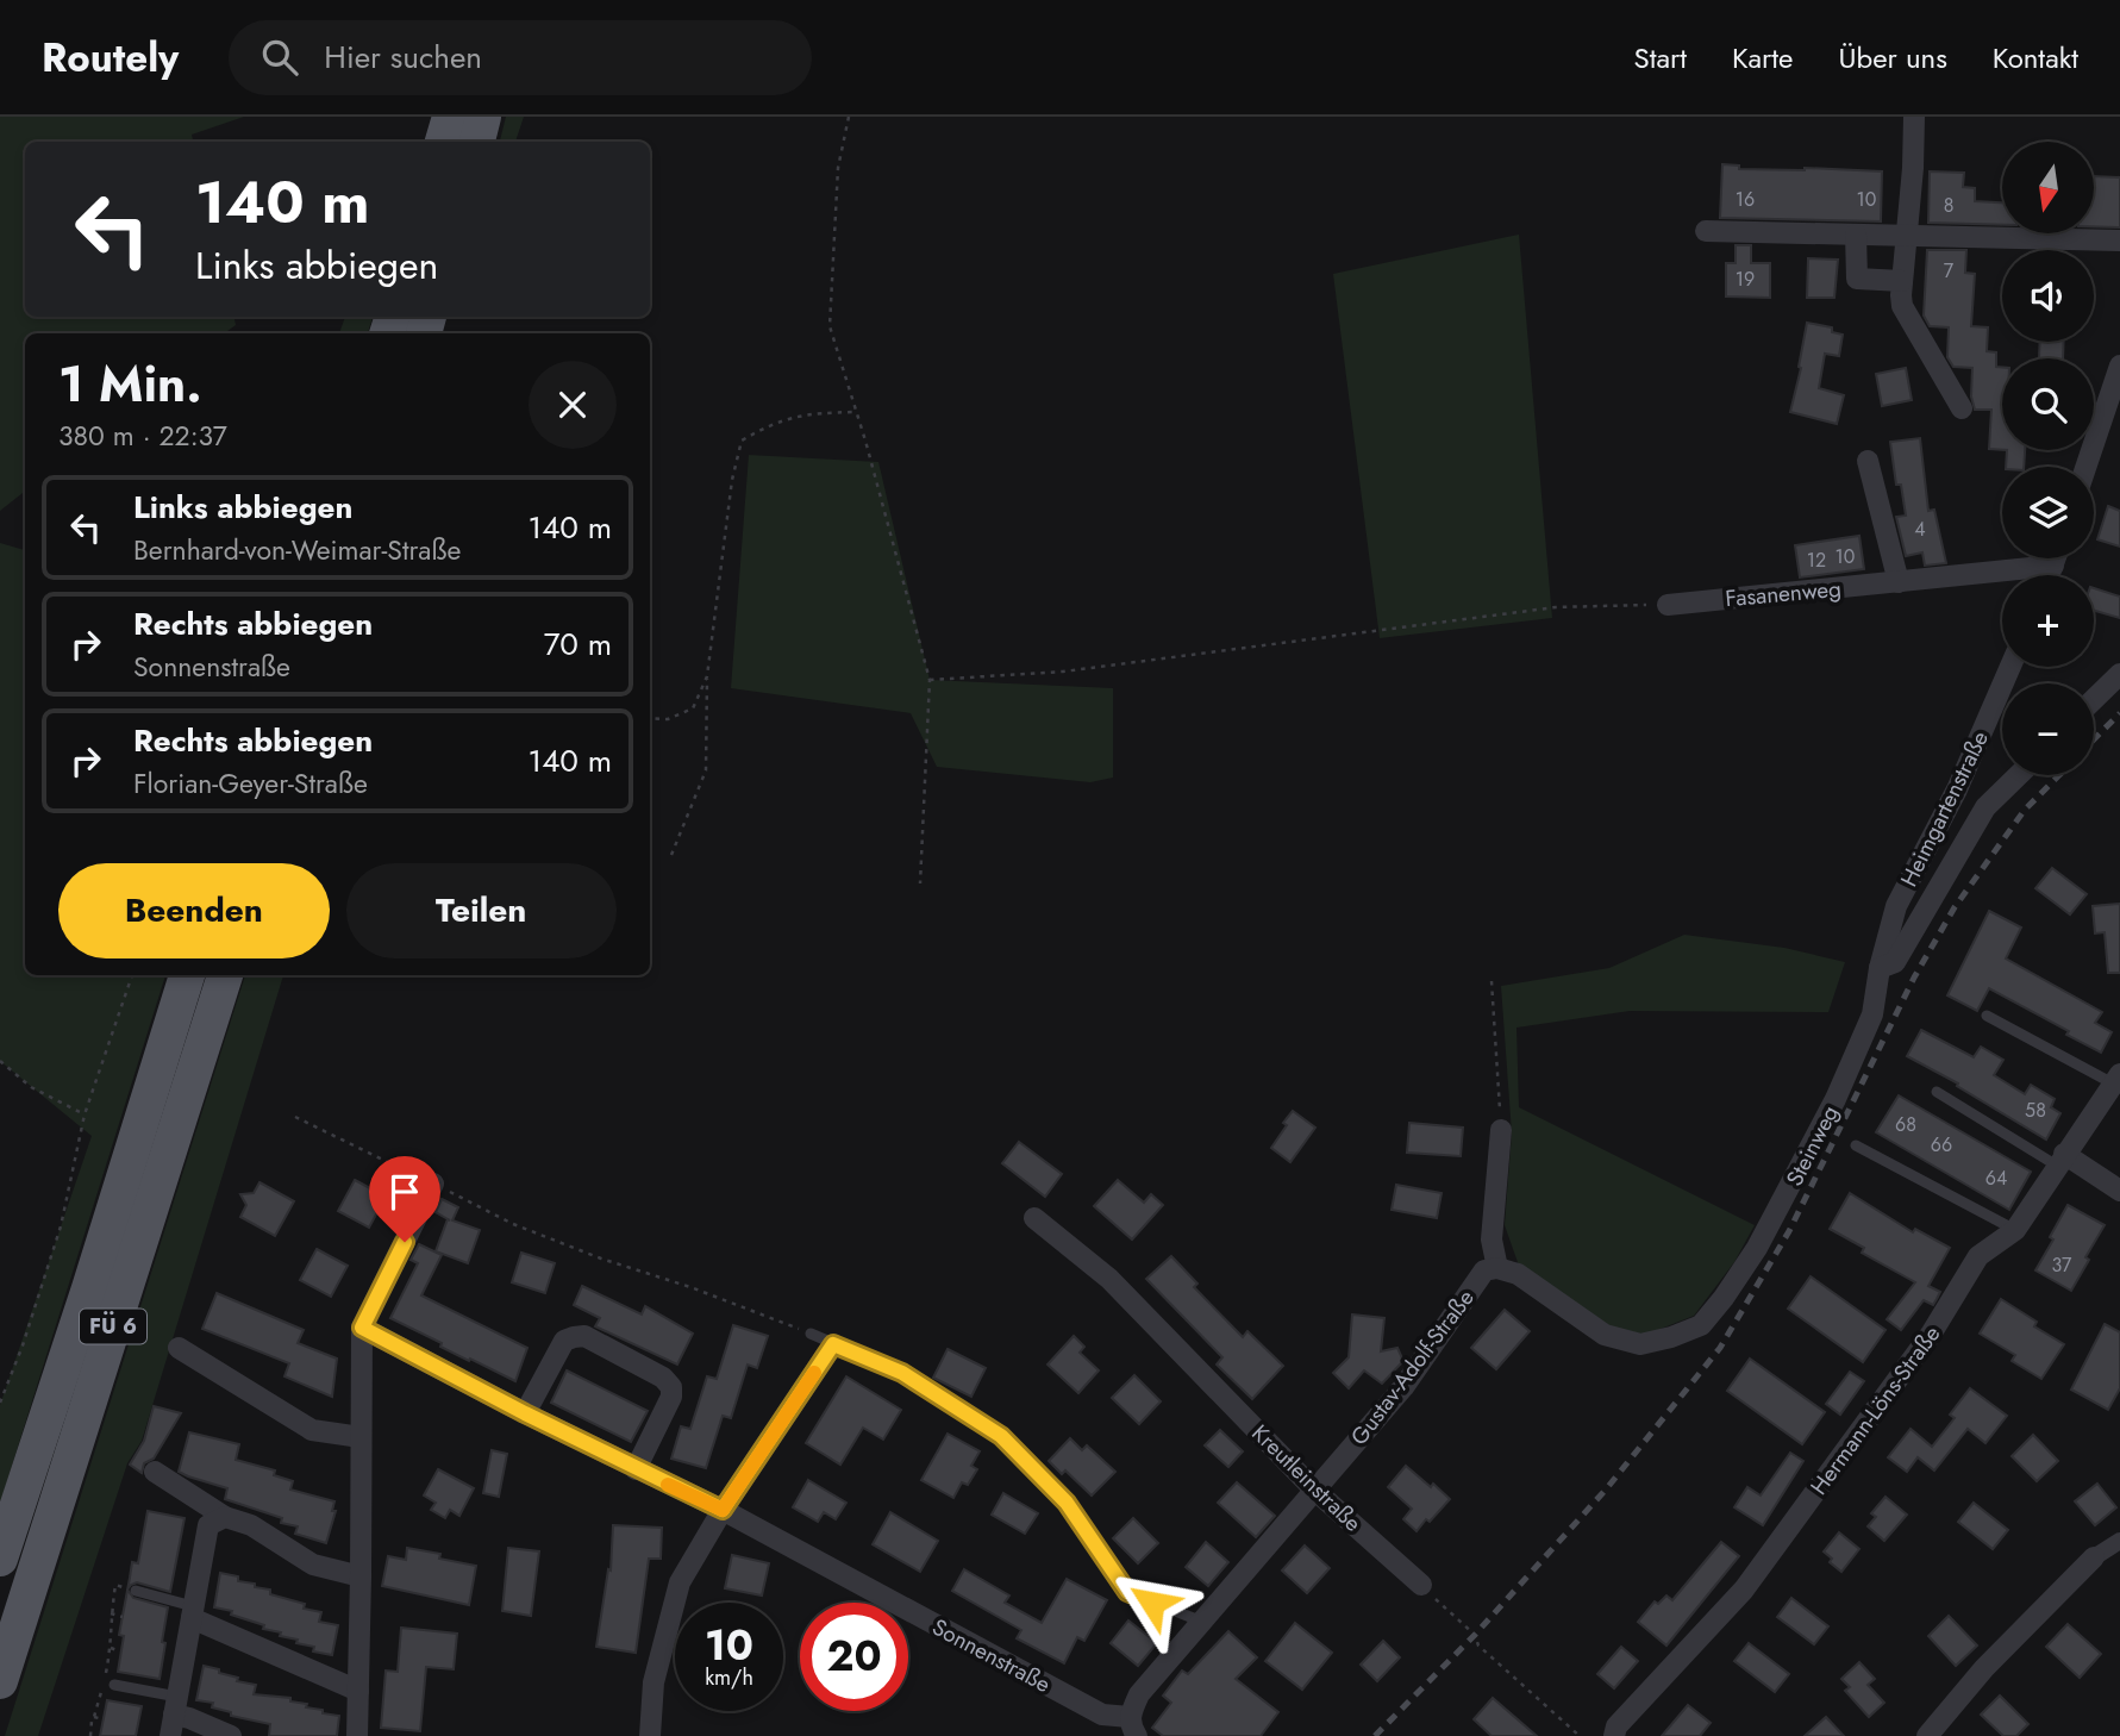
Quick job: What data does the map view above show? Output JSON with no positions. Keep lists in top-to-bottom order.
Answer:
{
  "streets": {
    "main road": ["FÜ 6"],
    "street": [
      "Fasanenweg",
      "Heimgartenstraße",
      "Steinweg",
      "Gustav-Adolf-Straße",
      "Hermann-Löns-Straße",
      "Kreutleinstraße",
      "Sonnenstraße"
    ]
  },
  "crossings": [
    ["Heimgartenstraße", "Steinweg"],
    ["Steinweg", "Gustav-Adolf-Straße"],
    ["Gustav-Adolf-Straße", "Kreutleinstraße"],
    ["Gustav-Adolf-Straße", "Sonnenstraße"]
  ],
  "house_numbers": [
    "16",
    "10",
    "8",
    "7",
    "19",
    "4",
    "10",
    "12",
    "58",
    "68",
    "66",
    "64",
    "37"
  ],
  "north": "bottom",
  "page": {
    "header": "Routely",
    "search": "Hier suchen",
    "nav": [
      "Start",
      "Karte",
      "Über uns",
      "Kontakt"
    ],
    "map_buttons": ["+", "−"],
    "turn": ["140 m", "Links abbiegen"],
    "heading": ["1 Min.", "380 m · 22:37"],
    "list": [
      {
        "name": "Links abbiegen",
        "note": "Bernhard-von-Weimar-Straße",
        "value": "140 m"
      },
      {
        "name": "Rechts abbiegen",
        "note": "Sonnenstraße",
        "value": "70 m"
      },
      {
        "name": "Rechts abbiegen",
        "note": "Florian-Geyer-Straße",
        "value": "140 m"
      }
    ],
    "buttons": ["Beenden", "Teilen"],
    "speed": "10 km/h",
    "limit": "20"
  }
}
